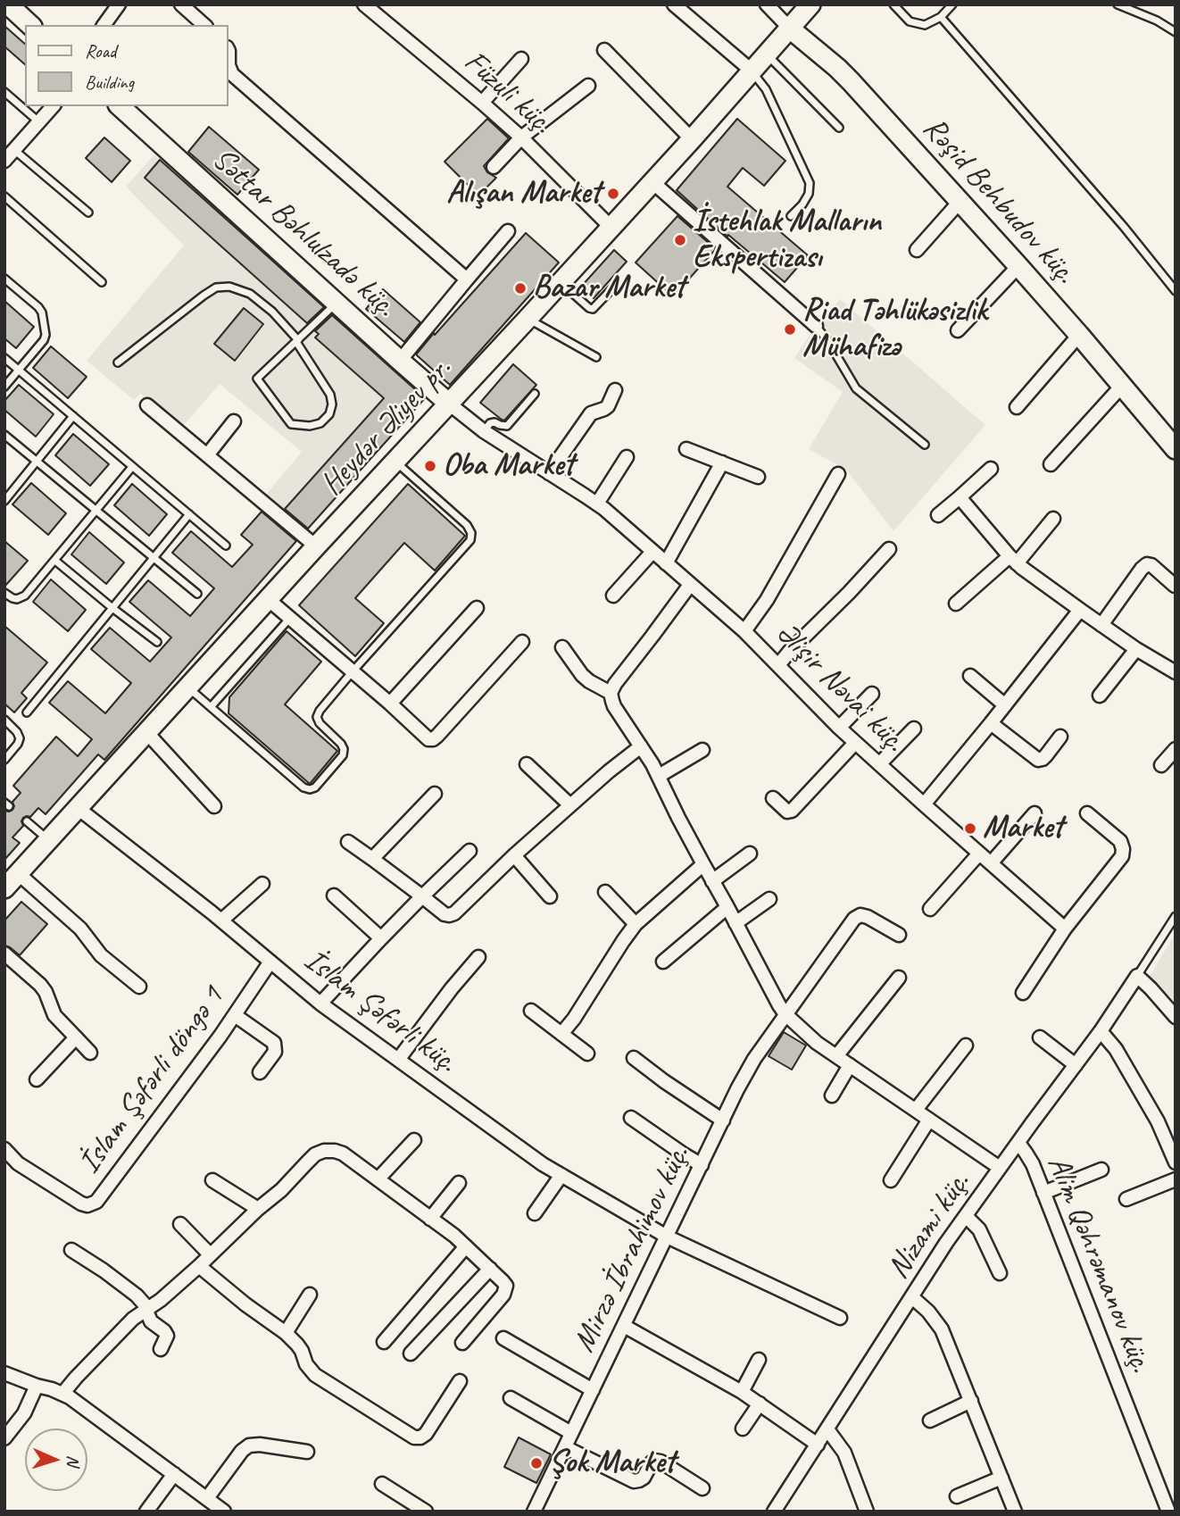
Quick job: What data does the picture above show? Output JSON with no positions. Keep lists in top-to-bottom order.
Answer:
{
  "streets": {
    "main road": ["Rəşid Behbudov küç.", "Səttar Bəhlulzadə küç.", "Heydər Əliyev pr."],
    "street": [
      "Füzuli küç.",
      "Əlişir Nəvai küç.",
      "İslam Şəfərli küç.",
      "İslam Şəfərli döngə 1",
      "Nizami küç.",
      "Mirzə İbrahimov küç.",
      "Alim Qəhrəmanov küç."
    ]
  },
  "crossings": [
    ["Füzuli küç.", "Heydər Əliyev pr."],
    ["Rəşid Behbudov küç.", "Heydər Əliyev pr."],
    ["Səttar Bəhlulzadə küç.", "Heydər Əliyev pr."],
    ["Səttar Bəhlulzadə küç.", "Əlişir Nəvai küç."],
    ["Heydər Əliyev pr.", "Əlişir Nəvai küç."],
    ["Heydər Əliyev pr.", "İslam Şəfərli küç."],
    ["İslam Şəfərli küç.", "İslam Şəfərli döngə 1"],
    ["İslam Şəfərli küç.", "Mirzə İbrahimov küç."],
    ["Nizami küç.", "Alim Qəhrəmanov küç."]
  ],
  "places": [
    "Alışan Market",
    "İstehlak Malların Ekspertizası",
    "Bazar Market",
    "Riad Təhlükəsizlik Mühafizə",
    "Oba Market",
    "Market",
    "Şok Market"
  ],
  "legend": ["Road", "Building"],
  "north": "right"
}
